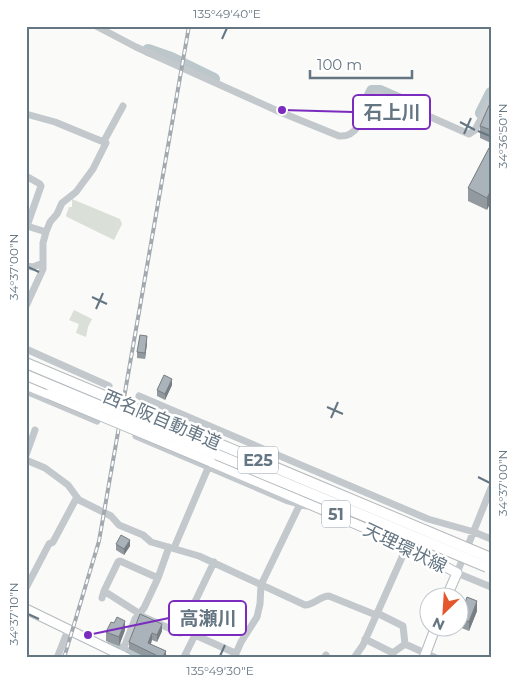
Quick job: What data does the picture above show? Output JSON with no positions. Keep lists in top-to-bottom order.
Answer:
{
  "streets": {
    "highway": ["西名阪自動車道", "E25"],
    "main road": ["51", "天理環状線"]
  },
  "places": ["石上川", "高瀬川"],
  "scale_bar": "100 m",
  "north": "bottom left",
  "coordinates": [
    "135°49'40\"E",
    "34°36'50\"N",
    "34°37'00\"N",
    "34°37'10\"N",
    "135°49'30\"E"
  ]
}
